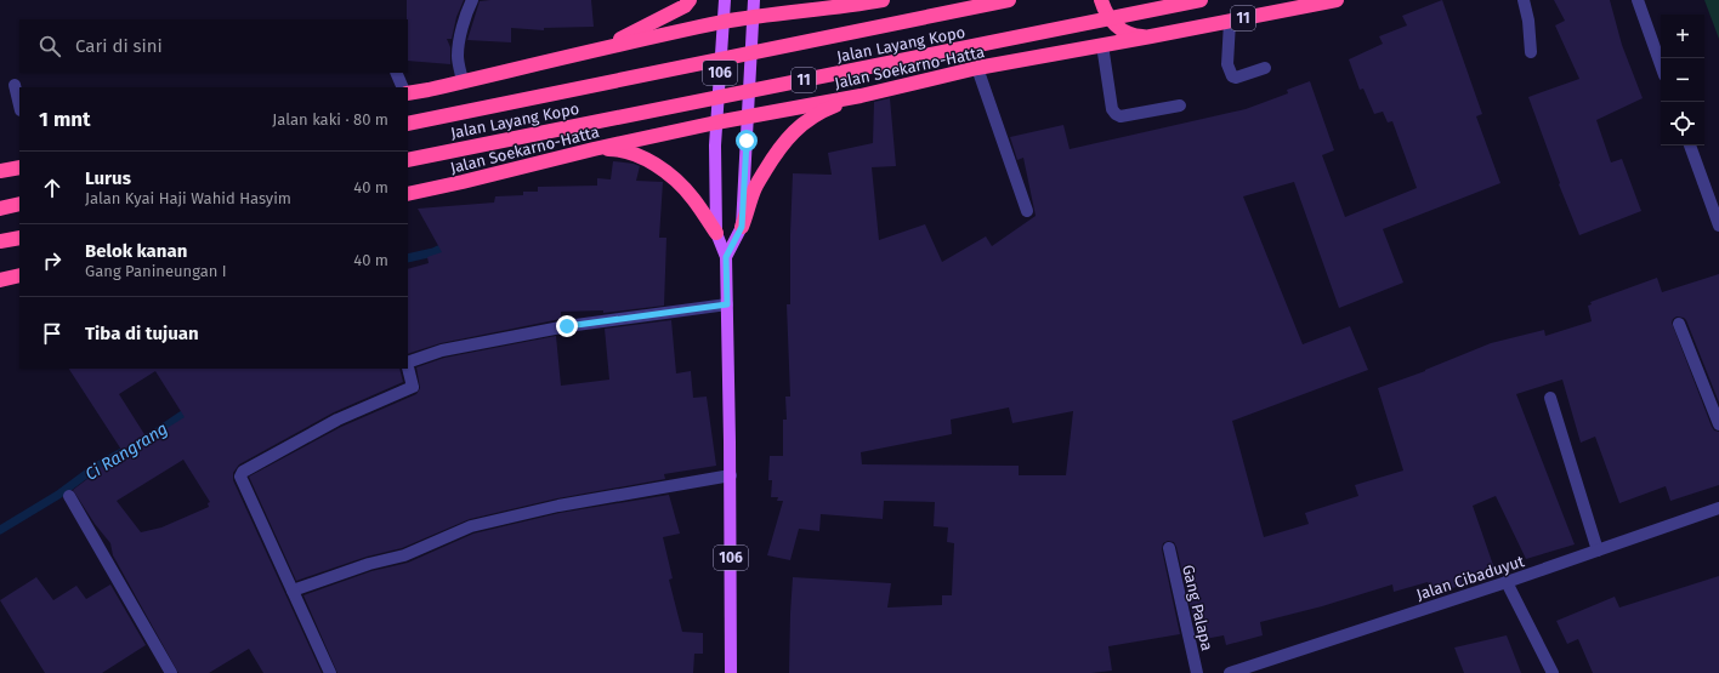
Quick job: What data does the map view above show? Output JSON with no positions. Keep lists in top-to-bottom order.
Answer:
{
  "streets": {
    "highway": ["11", "Jalan Layang Kopo", "Jalan Soekarno-Hatta"],
    "main road": ["106"],
    "street": ["Jalan Cibaduyut", "Gang Palapa"]
  },
  "crossings": [
    ["Jalan Soekarno-Hatta", "106"]
  ],
  "water": ["Ci Rangrang"],
  "page": {
    "map_buttons": ["+", "−"],
    "search": "Cari di sini",
    "heading": ["1 mnt", "Jalan kaki · 80 m"],
    "list": [
      ["Lurus", "Jalan Kyai Haji Wahid Hasyim", "40 m"],
      ["Belok kanan", "Gang Panineungan I", "40 m"],
      "Tiba di tujuan"
    ]
  }
}
